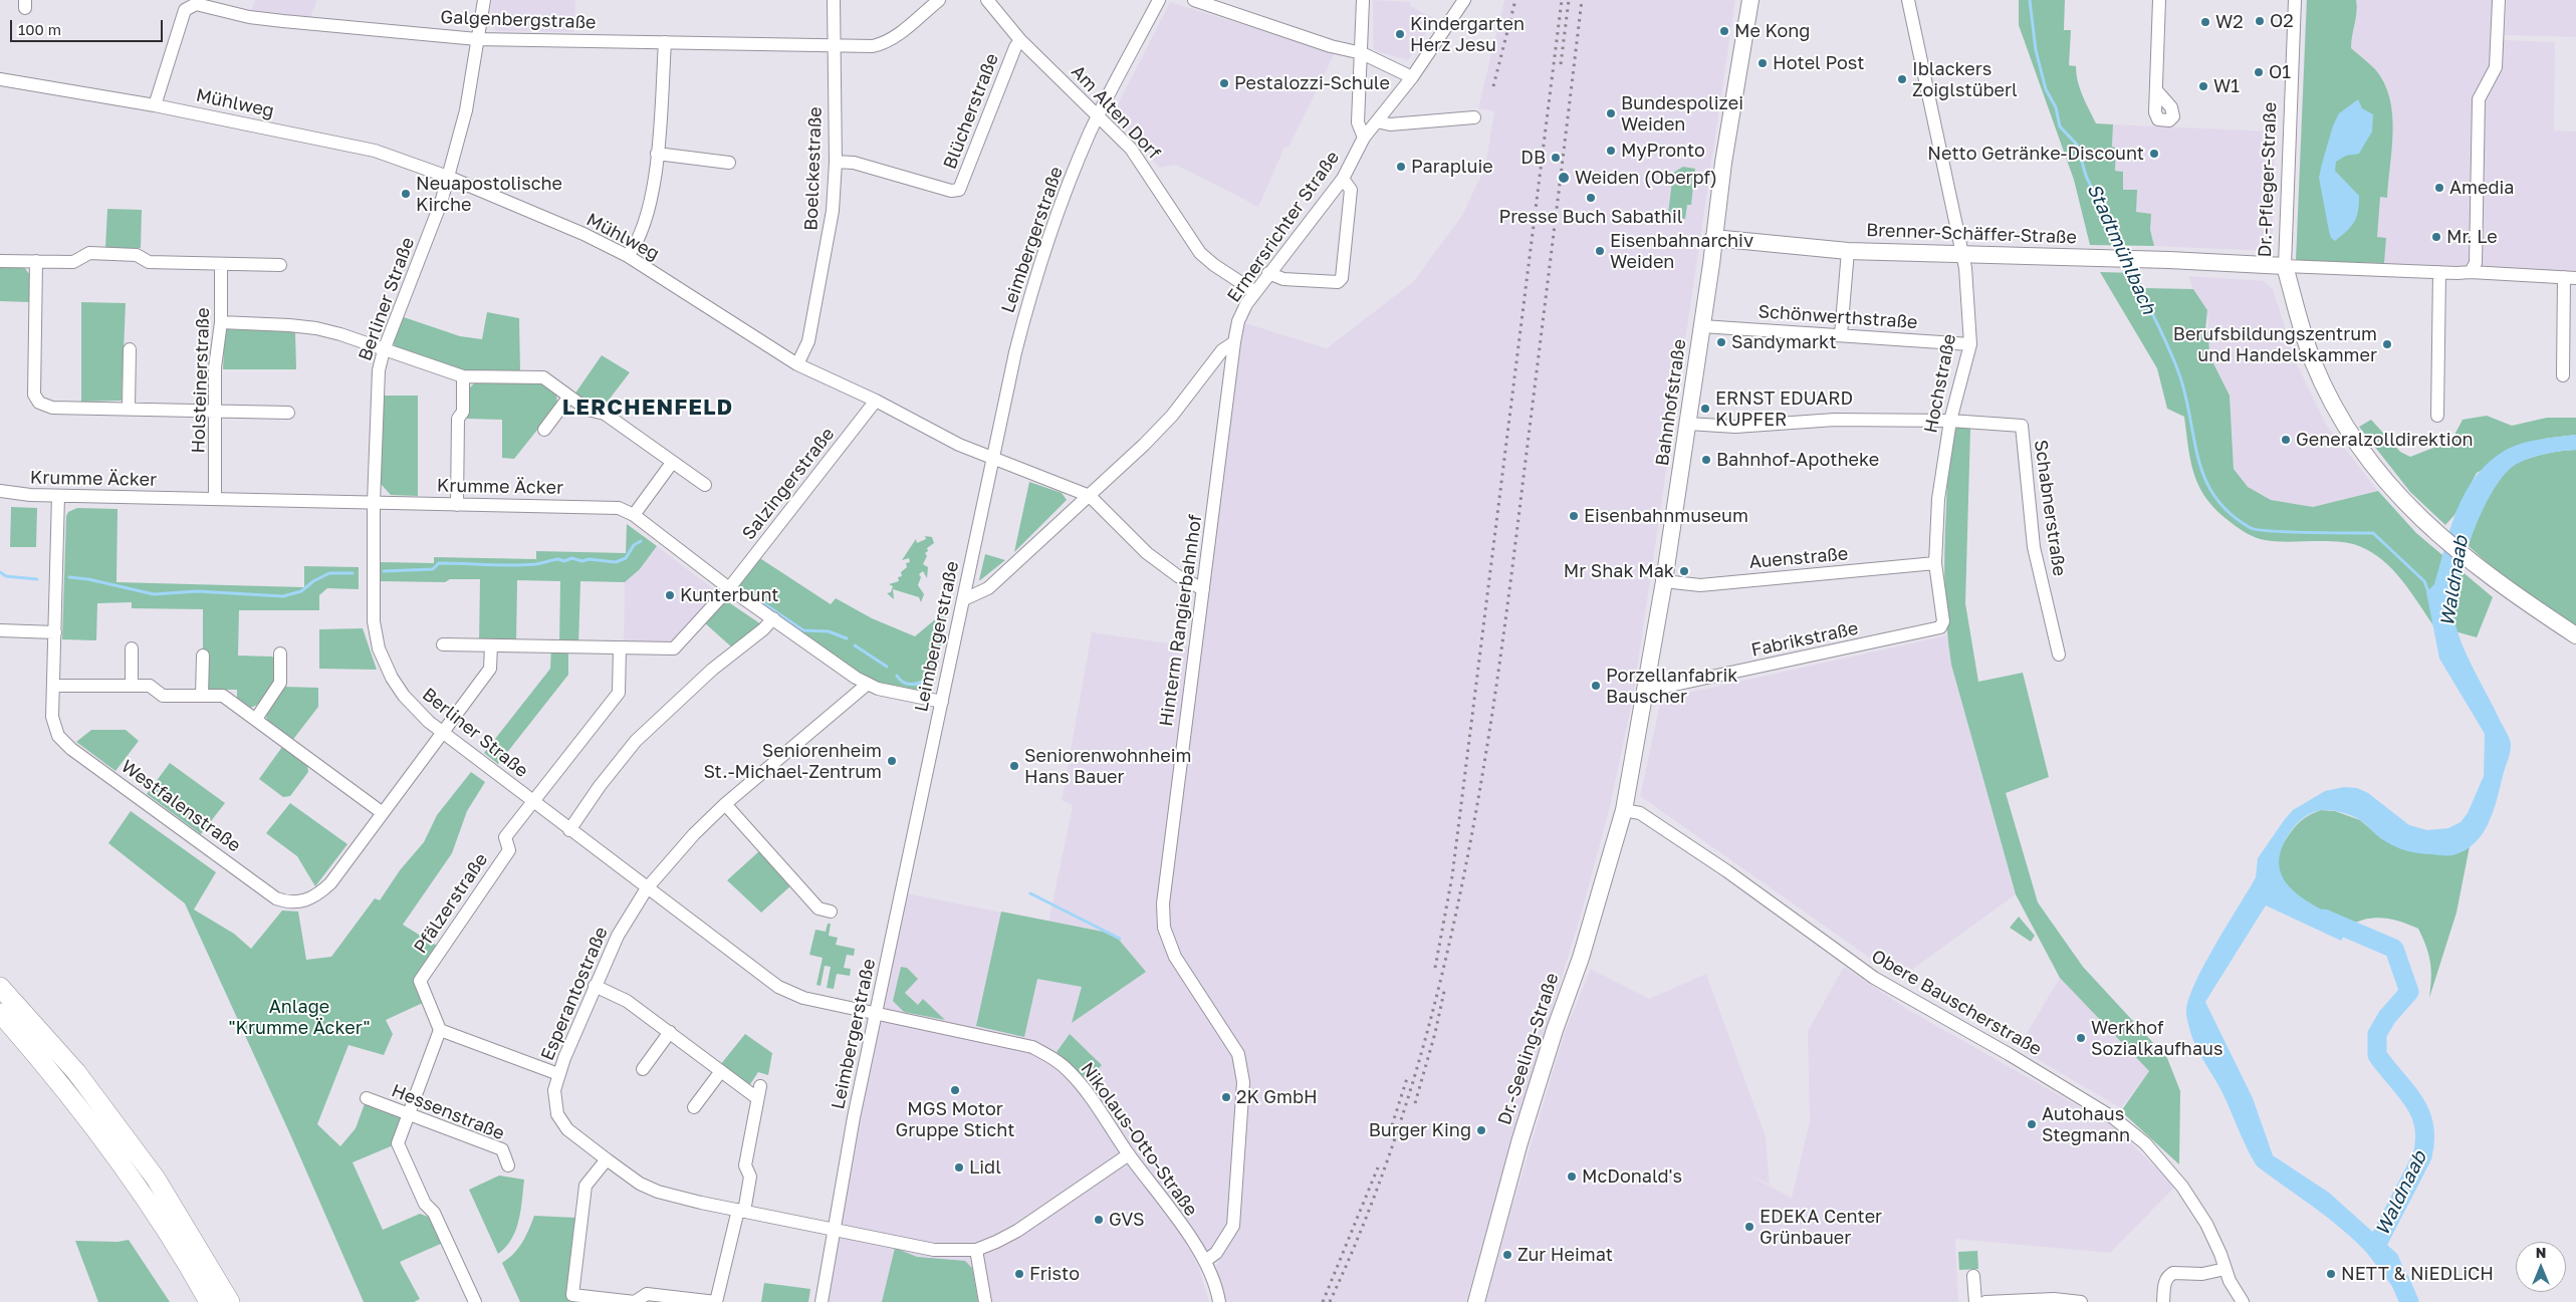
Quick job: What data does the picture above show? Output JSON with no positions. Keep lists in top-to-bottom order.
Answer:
{
  "streets": {
    "main road": [
      "Dr.-Pfleger-Straße",
      "Brenner-Schäffer-Straße",
      "Bahnhofstraße",
      "Dr.-Seeling-Straße"
    ],
    "street": [
      "Galgenbergstraße",
      "Mühlweg",
      "Blücherstraße",
      "Am Alten Dorf",
      "Boelckestraße",
      "Ermersrichter Straße",
      "Leimbergerstraße",
      "Berliner Straße",
      "Schönwerthstraße",
      "Holsteinerstraße",
      "Hochstraße",
      "Krumme Äcker",
      "Salzingerstraße",
      "Schabnerstraße",
      "Auenstraße",
      "Hinterm Rangierbahnhof",
      "Fabrikstraße",
      "Westfalenstraße",
      "Pfälzerstraße",
      "Esperantostraße",
      "Obere Bauscherstraße",
      "Hessenstraße",
      "Nikolaus-Otto-Straße"
    ]
  },
  "crossings": [
    ["Galgenbergstraße", "Mühlweg"],
    ["Galgenbergstraße", "Boelckestraße"],
    ["Galgenbergstraße", "Berliner Straße"],
    ["Mühlweg", "Boelckestraße"],
    ["Mühlweg", "Leimbergerstraße"],
    ["Mühlweg", "Berliner Straße"],
    ["Mühlweg", "Salzingerstraße"],
    ["Blücherstraße", "Am Alten Dorf"],
    ["Blücherstraße", "Boelckestraße"],
    ["Am Alten Dorf", "Ermersrichter Straße"],
    ["Am Alten Dorf", "Leimbergerstraße"],
    ["Dr.-Pfleger-Straße", "Brenner-Schäffer-Straße"],
    ["Ermersrichter Straße", "Hinterm Rangierbahnhof"],
    ["Brenner-Schäffer-Straße", "Hochstraße"],
    ["Brenner-Schäffer-Straße", "Bahnhofstraße"],
    ["Leimbergerstraße", "Berliner Straße"],
    ["Leimbergerstraße", "Krumme Äcker"],
    ["Leimbergerstraße", "Esperantostraße"],
    ["Leimbergerstraße", "Nikolaus-Otto-Straße"],
    ["Berliner Straße", "Krumme Äcker"],
    ["Berliner Straße", "Westfalenstraße"],
    ["Berliner Straße", "Pfälzerstraße"],
    ["Berliner Straße", "Esperantostraße"],
    ["Berliner Straße", "Nikolaus-Otto-Straße"],
    ["Schönwerthstraße", "Hochstraße"],
    ["Schönwerthstraße", "Bahnhofstraße"],
    ["Holsteinerstraße", "Krumme Äcker"],
    ["Hochstraße", "Schabnerstraße"],
    ["Hochstraße", "Auenstraße"],
    ["Hochstraße", "Fabrikstraße"],
    ["Bahnhofstraße", "Schabnerstraße"],
    ["Bahnhofstraße", "Auenstraße"],
    ["Bahnhofstraße", "Fabrikstraße"],
    ["Bahnhofstraße", "Obere Bauscherstraße"],
    ["Bahnhofstraße", "Dr.-Seeling-Straße"],
    ["Krumme Äcker", "Salzingerstraße"],
    ["Krumme Äcker", "Westfalenstraße"],
    ["Krumme Äcker", "Esperantostraße"],
    ["Salzingerstraße", "Westfalenstraße"],
    ["Hinterm Rangierbahnhof", "Nikolaus-Otto-Straße"],
    ["Obere Bauscherstraße", "Dr.-Seeling-Straße"]
  ],
  "districts": ["LERCHENFELD"],
  "water": ["Stadtmühlbach", "Waldnaab"],
  "parks": ["Anlage \"Krumme Äcker\""],
  "places": [
    "O2",
    "W2",
    "Me Kong",
    "Kindergarten Herz Jesu",
    "Hotel Post",
    "O1",
    "Iblackers Zoiglstüberl",
    "Pestalozzi-Schule",
    "W1",
    "Bundespolizei Weiden",
    "MyPronto",
    "Netto Getränke-Discount",
    "DB",
    "Parapluie",
    "Weiden (Oberpf)",
    "Amedia",
    "Neuapostolische Kirche",
    "Presse Buch Sabathil",
    "Mr. Le",
    "Eisenbahnarchiv Weiden",
    "Sandymarkt",
    "Berufsbildungszentrum und Handelskammer",
    "ERNST EDUARD KUPFER",
    "Generalzolldirektion",
    "Bahnhof-Apotheke",
    "Eisenbahnmuseum",
    "Mr Shak Mak",
    "Kunterbunt",
    "Porzellanfabrik Bauscher",
    "Seniorenheim St.-Michael-Zentrum",
    "Seniorenwohnheim Hans Bauer",
    "Werkhof Sozialkaufhaus",
    "MGS Motor Gruppe Sticht",
    "2K GmbH",
    "Autohaus Stegmann",
    "Burger King",
    "Lidl",
    "McDonald's",
    "GVS",
    "EDEKA Center Grünbauer",
    "Zur Heimat",
    "Fristo",
    "NETT & NiEDLiCH"
  ],
  "scale_bar": "100 m",
  "north": "top"
}
